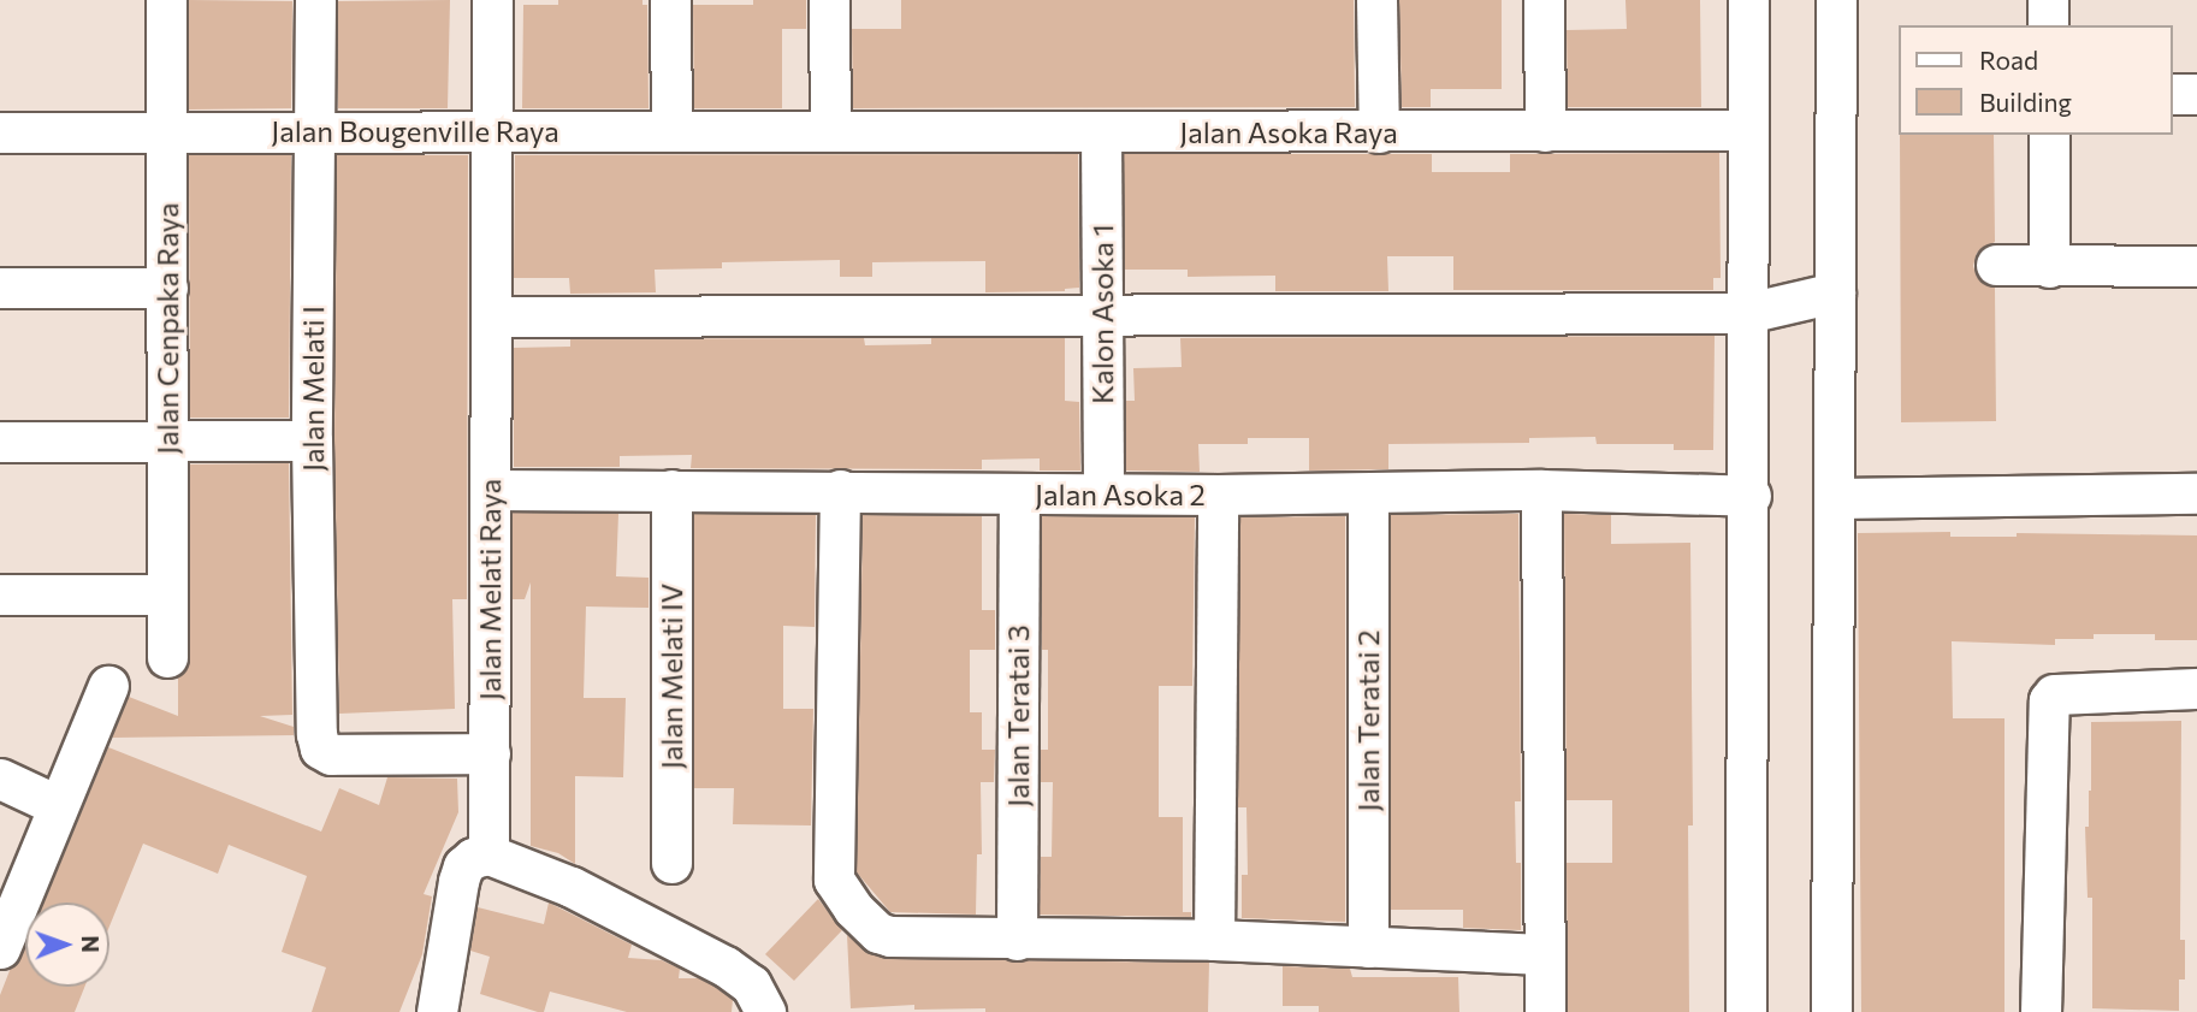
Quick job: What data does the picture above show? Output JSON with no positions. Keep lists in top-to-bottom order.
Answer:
{
  "streets": {
    "street": [
      "Jalan Bougenville Raya",
      "Jalan Asoka Raya",
      "Kalon Asoka 1",
      "Jalan Cenpaka Raya",
      "Jalan Melati I",
      "Jalan Asoka 2",
      "Jalan Melati Raya",
      "Jalan Melati IV",
      "Jalan Teratai 3",
      "Jalan Teratai 2"
    ]
  },
  "crossings": [
    ["Jalan Bougenville Raya", "Jalan Asoka Raya"],
    ["Jalan Bougenville Raya", "Jalan Cenpaka Raya"],
    ["Jalan Bougenville Raya", "Jalan Melati I"],
    ["Jalan Bougenville Raya", "Jalan Melati Raya"],
    ["Jalan Asoka Raya", "Kalon Asoka 1"],
    ["Kalon Asoka 1", "Jalan Asoka 2"],
    ["Jalan Melati I", "Jalan Melati Raya"],
    ["Jalan Asoka 2", "Jalan Melati Raya"],
    ["Jalan Asoka 2", "Jalan Melati IV"],
    ["Jalan Asoka 2", "Jalan Teratai 3"],
    ["Jalan Asoka 2", "Jalan Teratai 2"]
  ],
  "legend": ["Road", "Building"],
  "north": "right"
}
